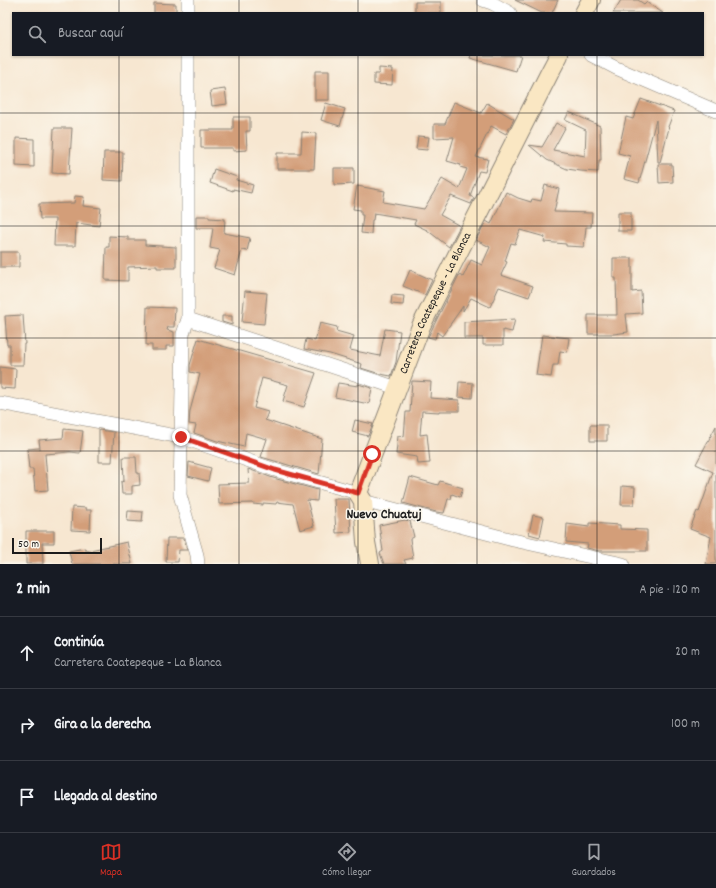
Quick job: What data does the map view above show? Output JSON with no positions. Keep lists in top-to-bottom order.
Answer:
{
  "streets": {
    "main road": ["Carretera Coatepeque - La Blanca"]
  },
  "districts": ["Nuevo Chuatuj"],
  "scale_bar": "50 m",
  "page": {
    "search": "Buscar aquí",
    "scale": "50 m",
    "heading": ["2 min", "A pie · 120 m"],
    "list": [
      ["Continúa", "Carretera Coatepeque - La Blanca", "20 m"],
      ["Gira a la derecha", "100 m"],
      "Llegada al destino"
    ],
    "nav": ["Mapa", "Cómo llegar", "Guardados"]
  }
}
